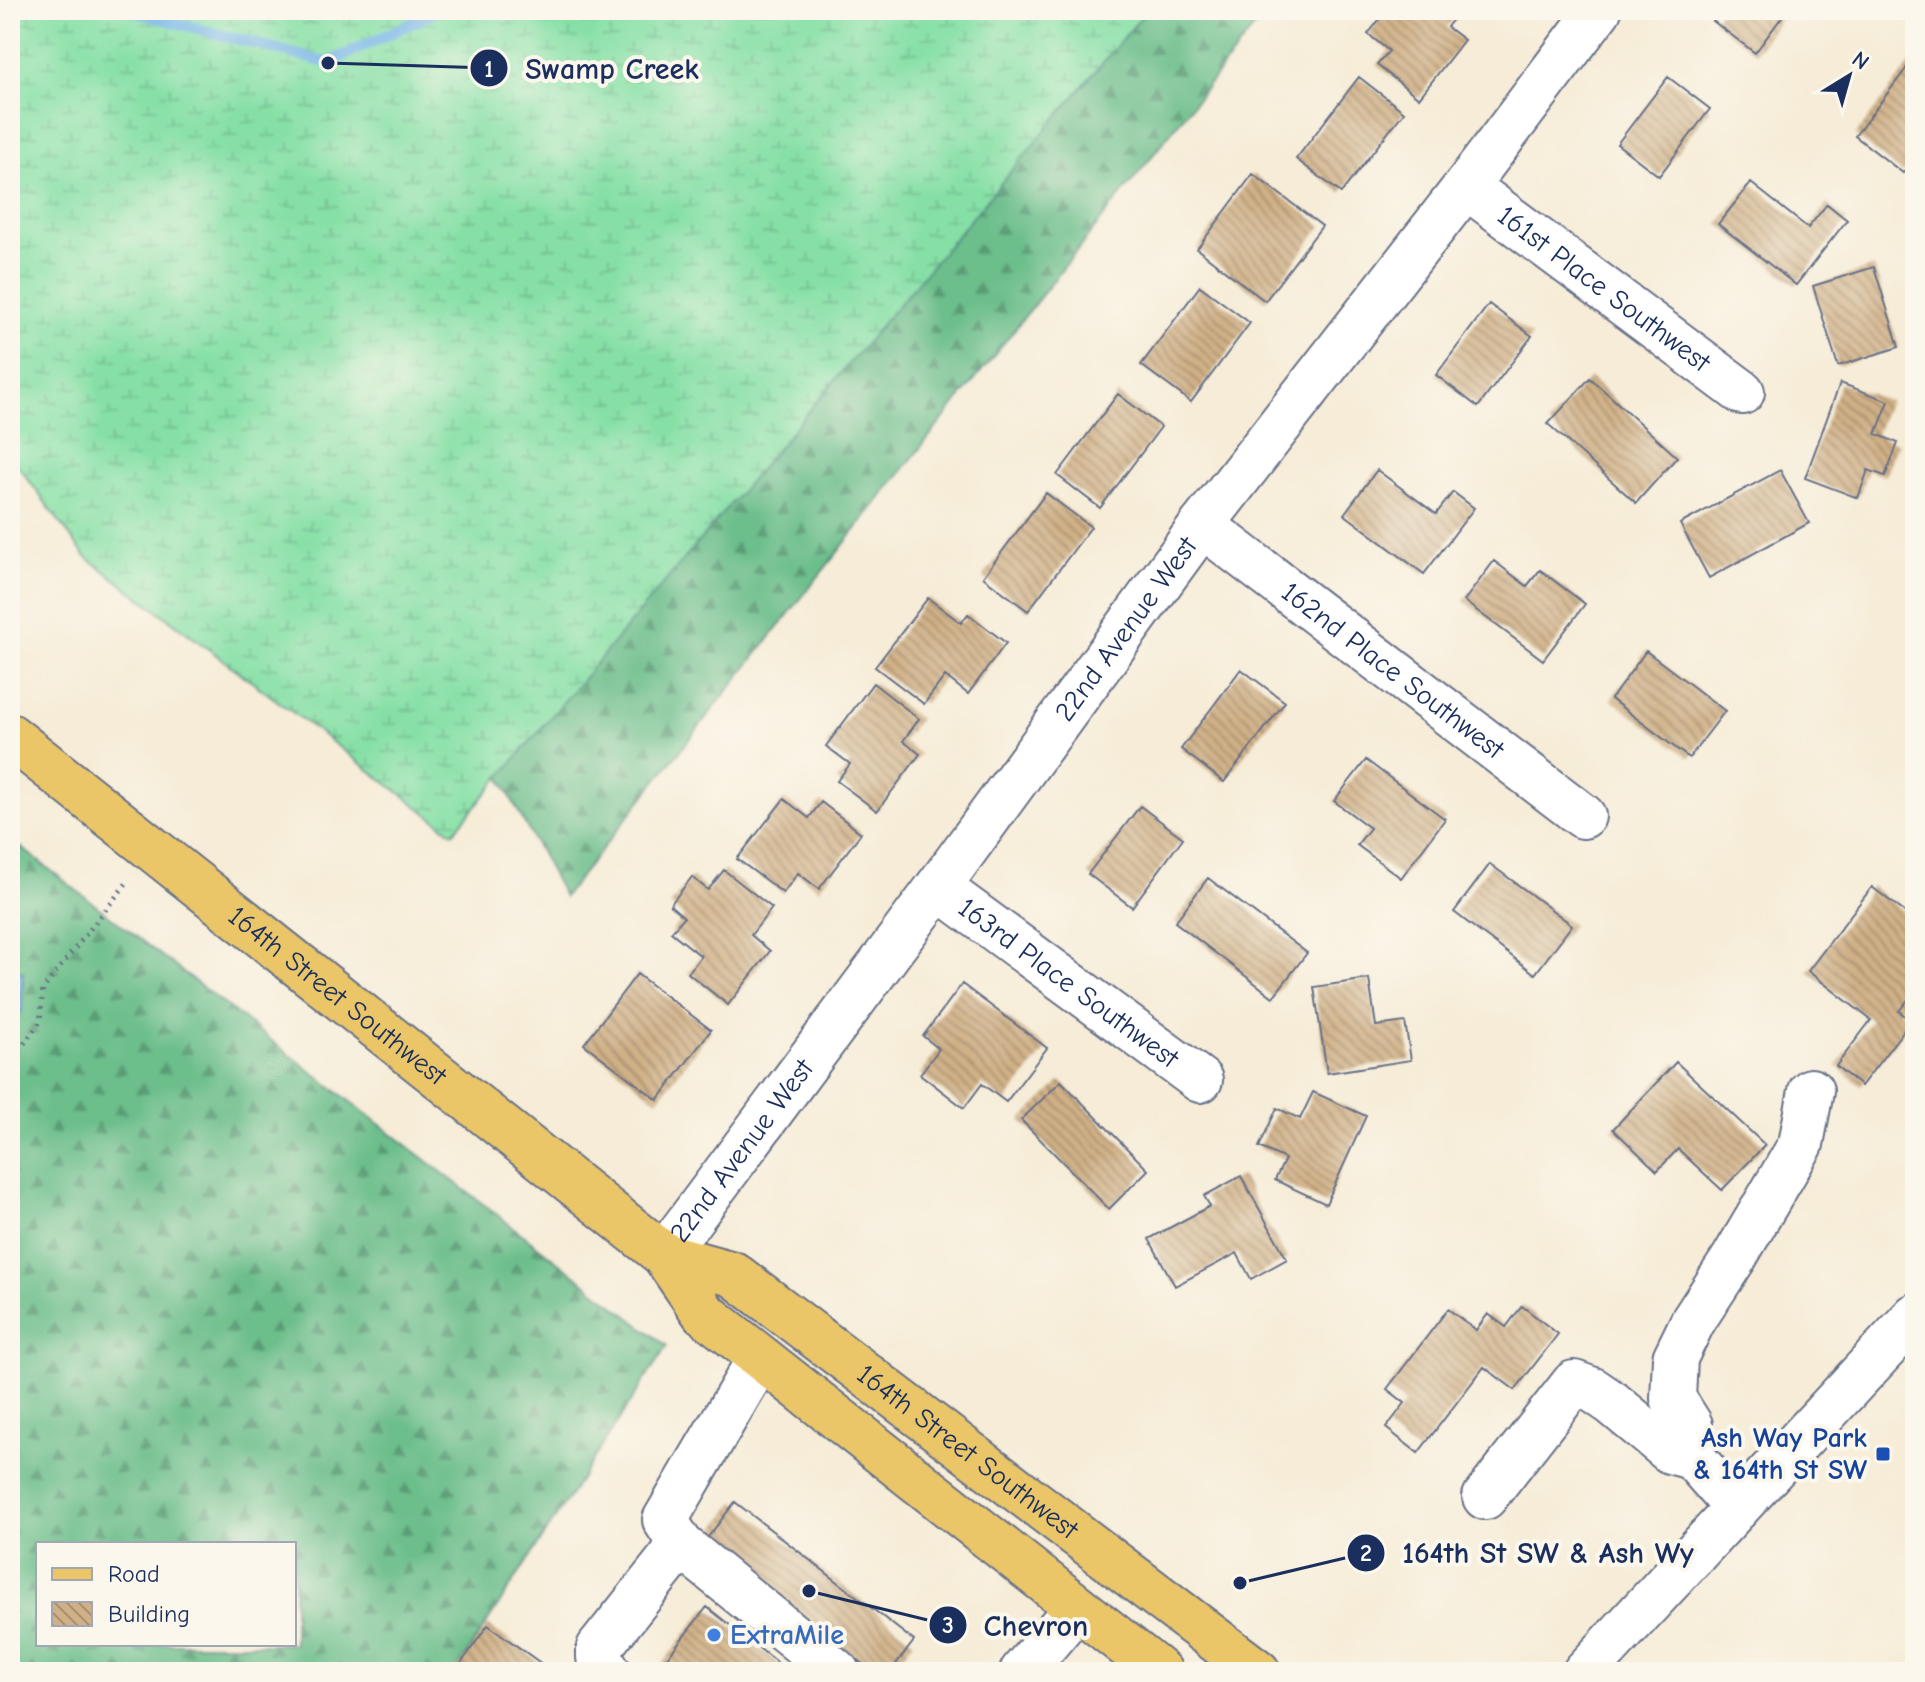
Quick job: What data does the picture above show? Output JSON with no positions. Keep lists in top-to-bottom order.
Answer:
{
  "streets": {
    "main road": ["164th Street Southwest"],
    "street": [
      "161st Place Southwest",
      "22nd Avenue West",
      "162nd Place Southwest",
      "163rd Place Southwest"
    ]
  },
  "crossings": [
    ["161st Place Southwest", "22nd Avenue West"],
    ["22nd Avenue West", "162nd Place Southwest"],
    ["22nd Avenue West", "163rd Place Southwest"],
    ["22nd Avenue West", "164th Street Southwest"]
  ],
  "places": {
    "other": [
      "Swamp Creek",
      "164th St SW & Ash Wy",
      "Chevron",
      "ExtraMile"
    ],
    "transit": ["Ash Way Park & 164th St SW"]
  },
  "legend": ["Road", "Building"],
  "north": "top right"
}
